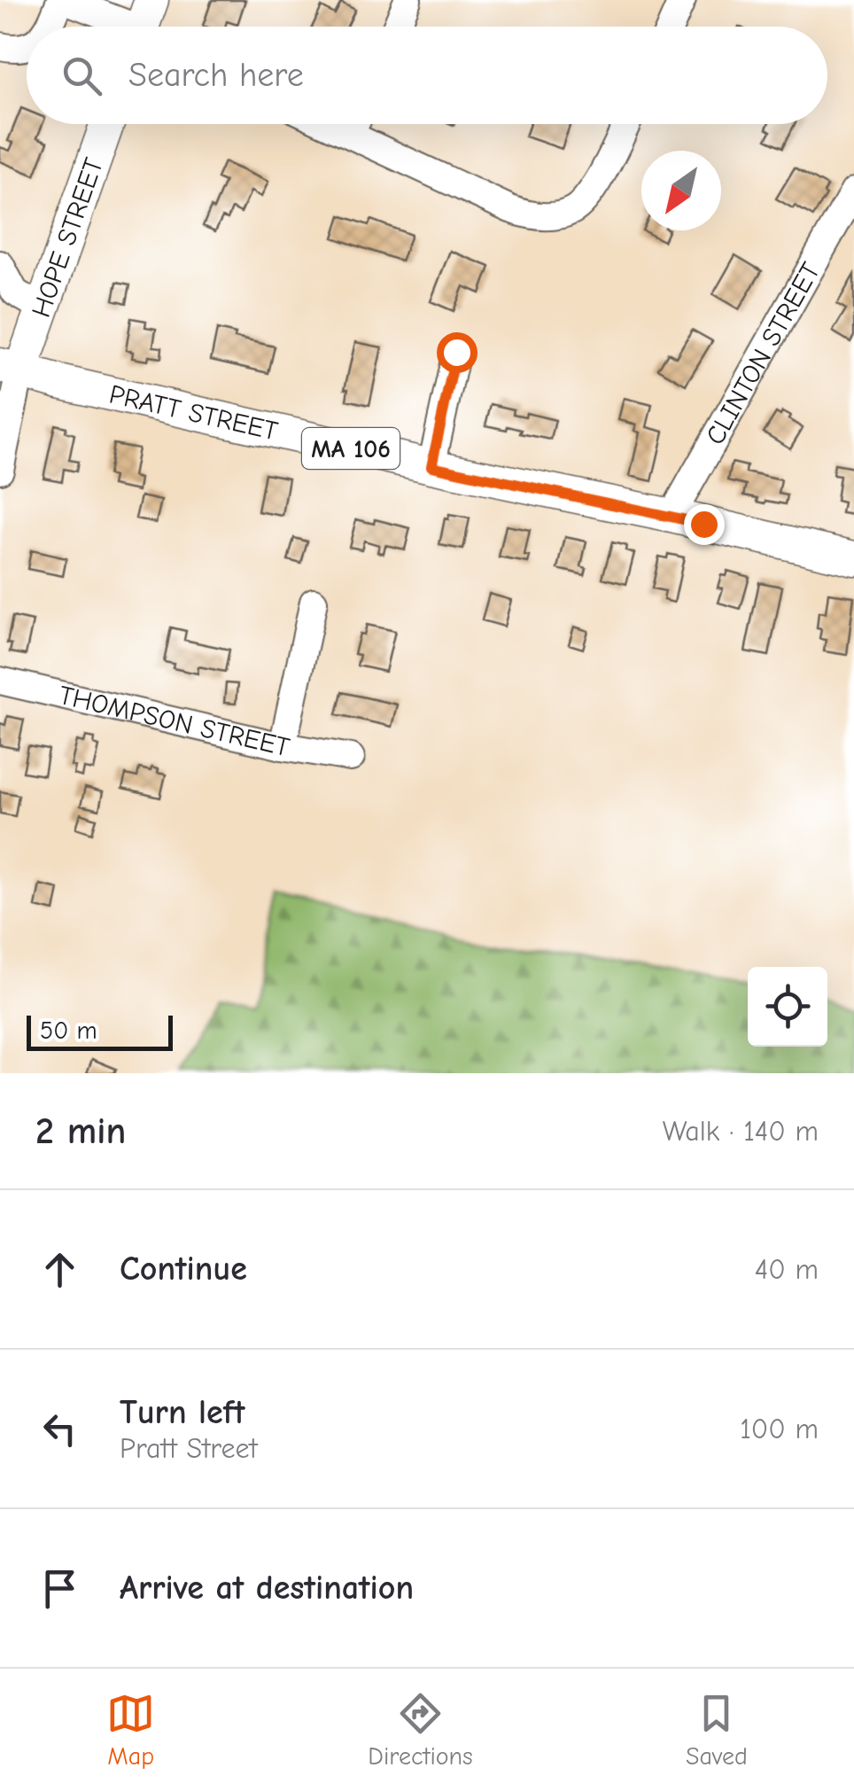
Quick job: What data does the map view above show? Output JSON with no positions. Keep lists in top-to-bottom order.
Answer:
{
  "streets": {
    "main road": ["HOPE STREET", "PRATT STREET", "MA 106"],
    "street": ["CLINTON STREET", "THOMPSON STREET"]
  },
  "crossings": [
    ["HOPE STREET", "PRATT STREET"],
    ["CLINTON STREET", "PRATT STREET"]
  ],
  "scale_bar": "50 m",
  "north": "bottom left",
  "page": {
    "search": "Search here",
    "scale": "50 m",
    "heading": ["2 min", "Walk · 140 m"],
    "list": [
      ["Continue", "40 m"],
      ["Turn left", "Pratt Street", "100 m"],
      "Arrive at destination"
    ],
    "nav": ["Map", "Directions", "Saved"]
  }
}
